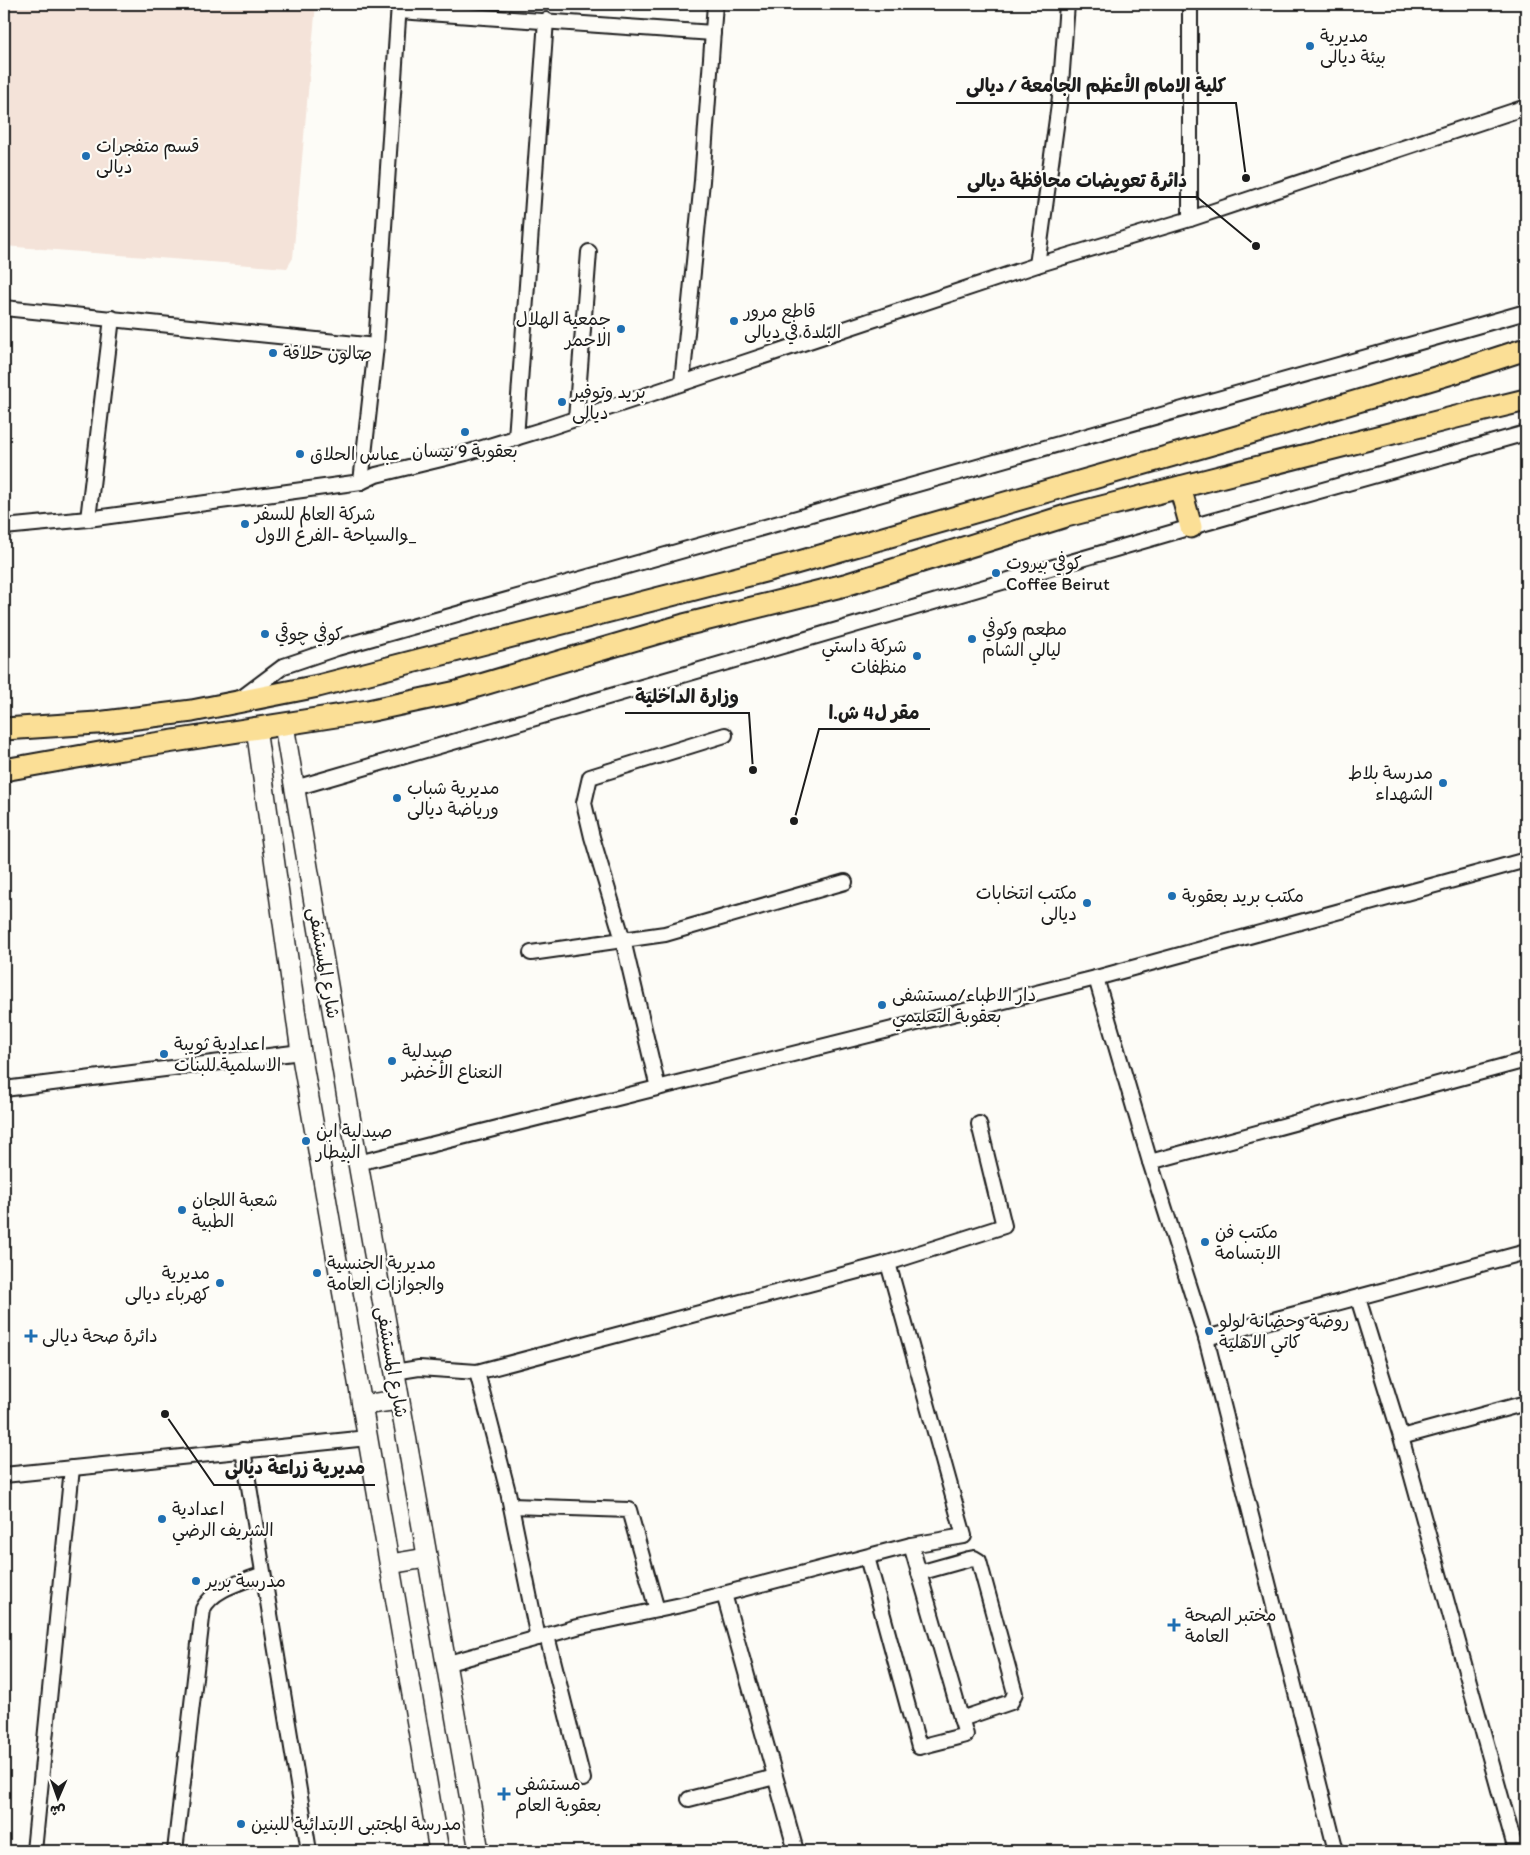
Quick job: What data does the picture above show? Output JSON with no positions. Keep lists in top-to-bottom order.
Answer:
{
  "streets": {
    "street": ["شارع المستشفى"]
  },
  "places": {
    "other": [
      "مديرية بيئة ديالى",
      "قسم متفجرات ديالى",
      "كلية الامام الأعظم الجامعة / ديالى",
      "دائرة تعويضات محافظة ديالى",
      "قاطع مرور البلدة في ديالى",
      "جمعية الهلال الاحمر",
      "صالون حلاقة",
      "بريد وتوفير ديالى",
      "بعقوبة 9 نيسان",
      "عباس الحلاق",
      "شركة العالم للسفر والسياحة -الفرع الاول_",
      "كوفي بيروت Coffee Beirut",
      "كوفي چوقي",
      "مطعم وكوفي ليالي الشام",
      "شركة داستي منظفات",
      "وزارة الداخلية",
      "مدرسة بلاط الشهداء",
      "مديرية شباب ورياضة ديالى",
      "مقر ل4 ش.ا",
      "مكتب بريد بعقوبة",
      "مكتب انتخابات ديالى",
      "دار الاطباء/مستشفى بعقوبة التعليمي",
      "اعدادية ثويبة الاسلمية للبنات",
      "صيدلية النعناع الأخضر",
      "صيدلية ابن البيطار",
      "شعبة اللجان الطبية",
      "مكتب فن الابتسامة",
      "مديرية الجنسية والجوازات العامة",
      "مديرية كهرباء ديالى",
      "روضة وحضانة لولو كاتي الاهلية",
      "مديرية زراعة ديالى",
      "اعدادية الشريف الرضي",
      "مدرسة برير",
      "مدرسة المجتبى الابتدائية للبنين"
    ],
    "health": ["دائرة صحة ديالى", "مختبر الصحة العامة", "مستشفى بعقوبة العام"]
  },
  "north": "bottom"
}
